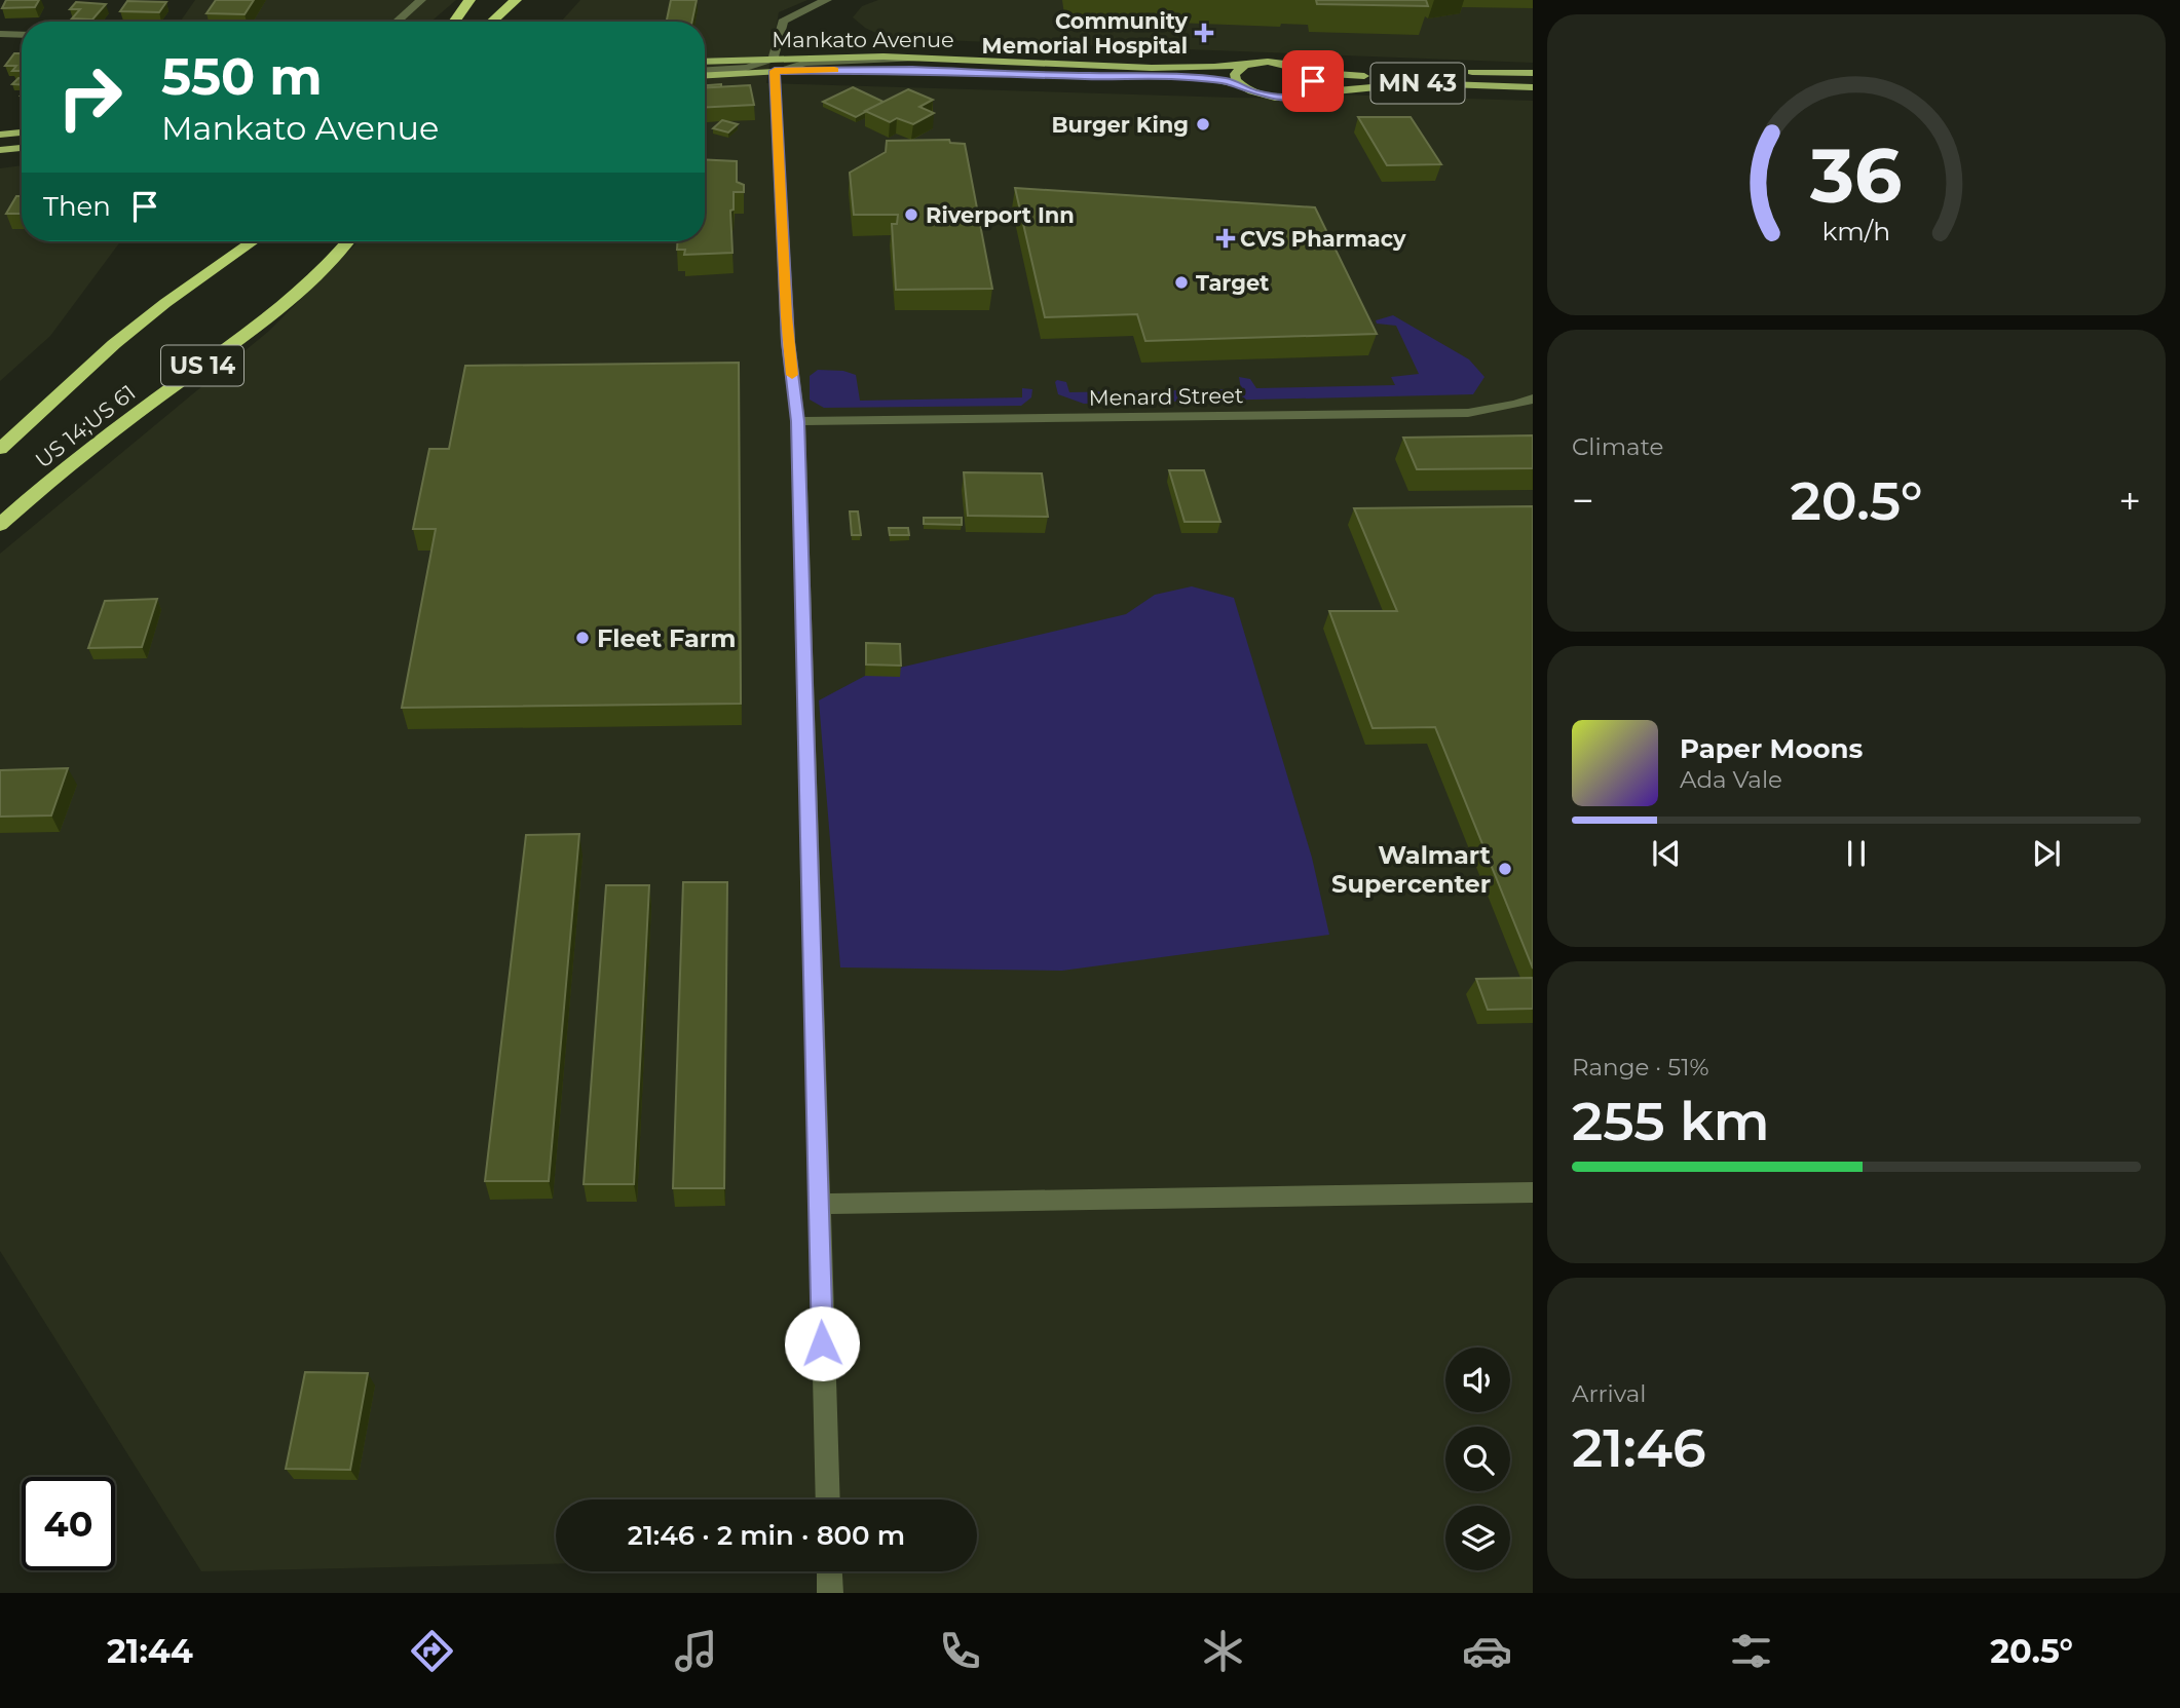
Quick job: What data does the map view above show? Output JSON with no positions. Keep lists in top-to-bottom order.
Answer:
{
  "streets": {
    "highway": ["US 14", "US 14;US 61"],
    "main road": ["Mankato Avenue", "MN 43"],
    "street": ["Menard Street"]
  },
  "places": {
    "health": ["Community Memorial Hospital", "CVS Pharmacy"],
    "other": [
      "Burger King",
      "Riverport Inn",
      "Target",
      "Fleet Farm",
      "Walmart Supercenter"
    ]
  },
  "page": {
    "turn": ["550 m", "Mankato Avenue"],
    "then": "Then",
    "tile": [
      "Climate",
      ["Range · 51%", "255 km"],
      ["Arrival", "21:46"]
    ],
    "heat": ["−", "20.5°", "+"],
    "song": ["Paper Moons", "Ada Vale"],
    "limit": "40",
    "trip": "21:46 · 2 min · 800 m",
    "tabs": ["21:44", "20.5°"],
    "gauge": ["36", "km/h"]
  }
}
